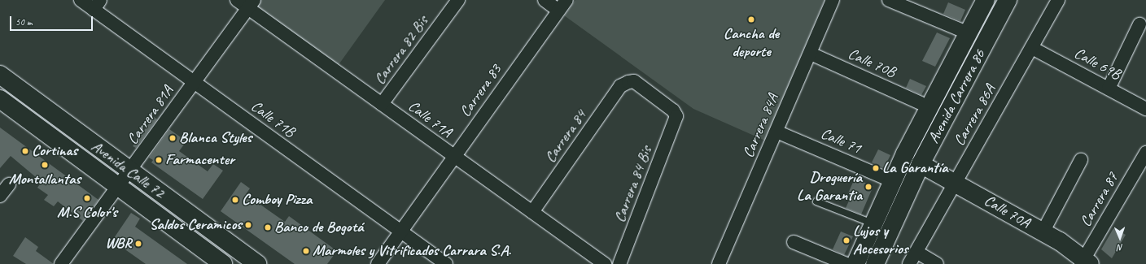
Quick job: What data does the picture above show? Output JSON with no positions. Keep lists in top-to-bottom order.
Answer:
{
  "streets": {
    "main road": ["Avenida Carrera 86", "Avenida Calle 72", "Calle 70A"],
    "street": [
      "Carrera 82 Bis",
      "Calle 70B",
      "Calle 69B",
      "Carrera 83",
      "Carrera 81A",
      "Carrera 86A",
      "Calle 71B",
      "Calle 71A",
      "Carrera 84A",
      "Carrera 84",
      "Calle 71",
      "Carrera 84 Bis",
      "Carrera 87"
    ]
  },
  "crossings": [
    ["Carrera 82 Bis", "Calle 71A"],
    ["Calle 70B", "Carrera 84A"],
    ["Calle 69B", "Carrera 86A"],
    ["Carrera 83", "Calle 71B"],
    ["Carrera 83", "Calle 71A"],
    ["Avenida Carrera 86", "Calle 71"],
    ["Avenida Carrera 86", "Calle 70A"],
    ["Carrera 81A", "Calle 71B"],
    ["Carrera 81A", "Calle 71A"],
    ["Carrera 81A", "Avenida Calle 72"],
    ["Carrera 86A", "Calle 70A"],
    ["Calle 71A", "Carrera 84"],
    ["Carrera 84A", "Calle 71"],
    ["Carrera 84", "Carrera 84 Bis"],
    ["Carrera 87", "Calle 70A"]
  ],
  "places": [
    "Cancha de deporte",
    "Blanca Styles",
    "Cortinas",
    "Farmacenter",
    "Montallantas",
    "La Garantía",
    "Droguería La Garantia",
    "M.S Color's",
    "Comboy Pizza",
    "Saldos Ceramicos",
    "Banco de Bogotá",
    "Lujos y Accesorios",
    "WBR",
    "Marmoles y Vitrificados Carrara S.A."
  ],
  "scale_bar": "50 m",
  "north": "bottom"
}
